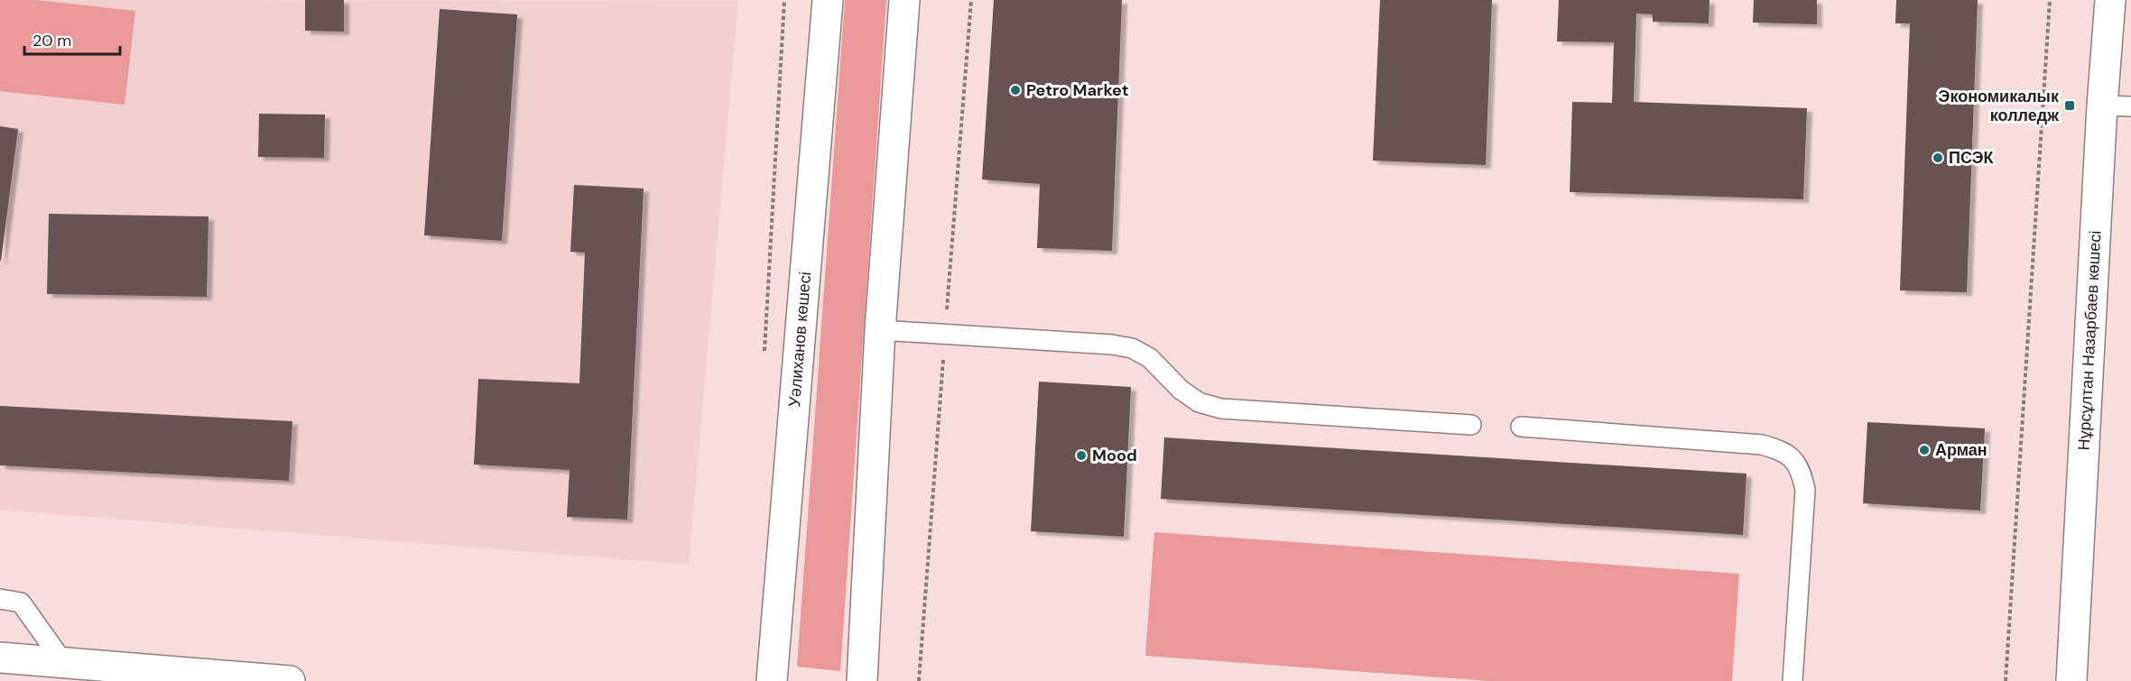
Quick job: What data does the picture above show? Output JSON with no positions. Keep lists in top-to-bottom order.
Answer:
{
  "streets": {
    "main road": ["Нұрсұлтан Назарбаев көшесі", "Уәлиханов көшесі"]
  },
  "places": {
    "other": [
      "Petro Market",
      "ПСЭК",
      "Арман",
      "Mood"
    ],
    "transit": ["Экономикалык колледж"]
  },
  "scale_bar": "20 m"
}
